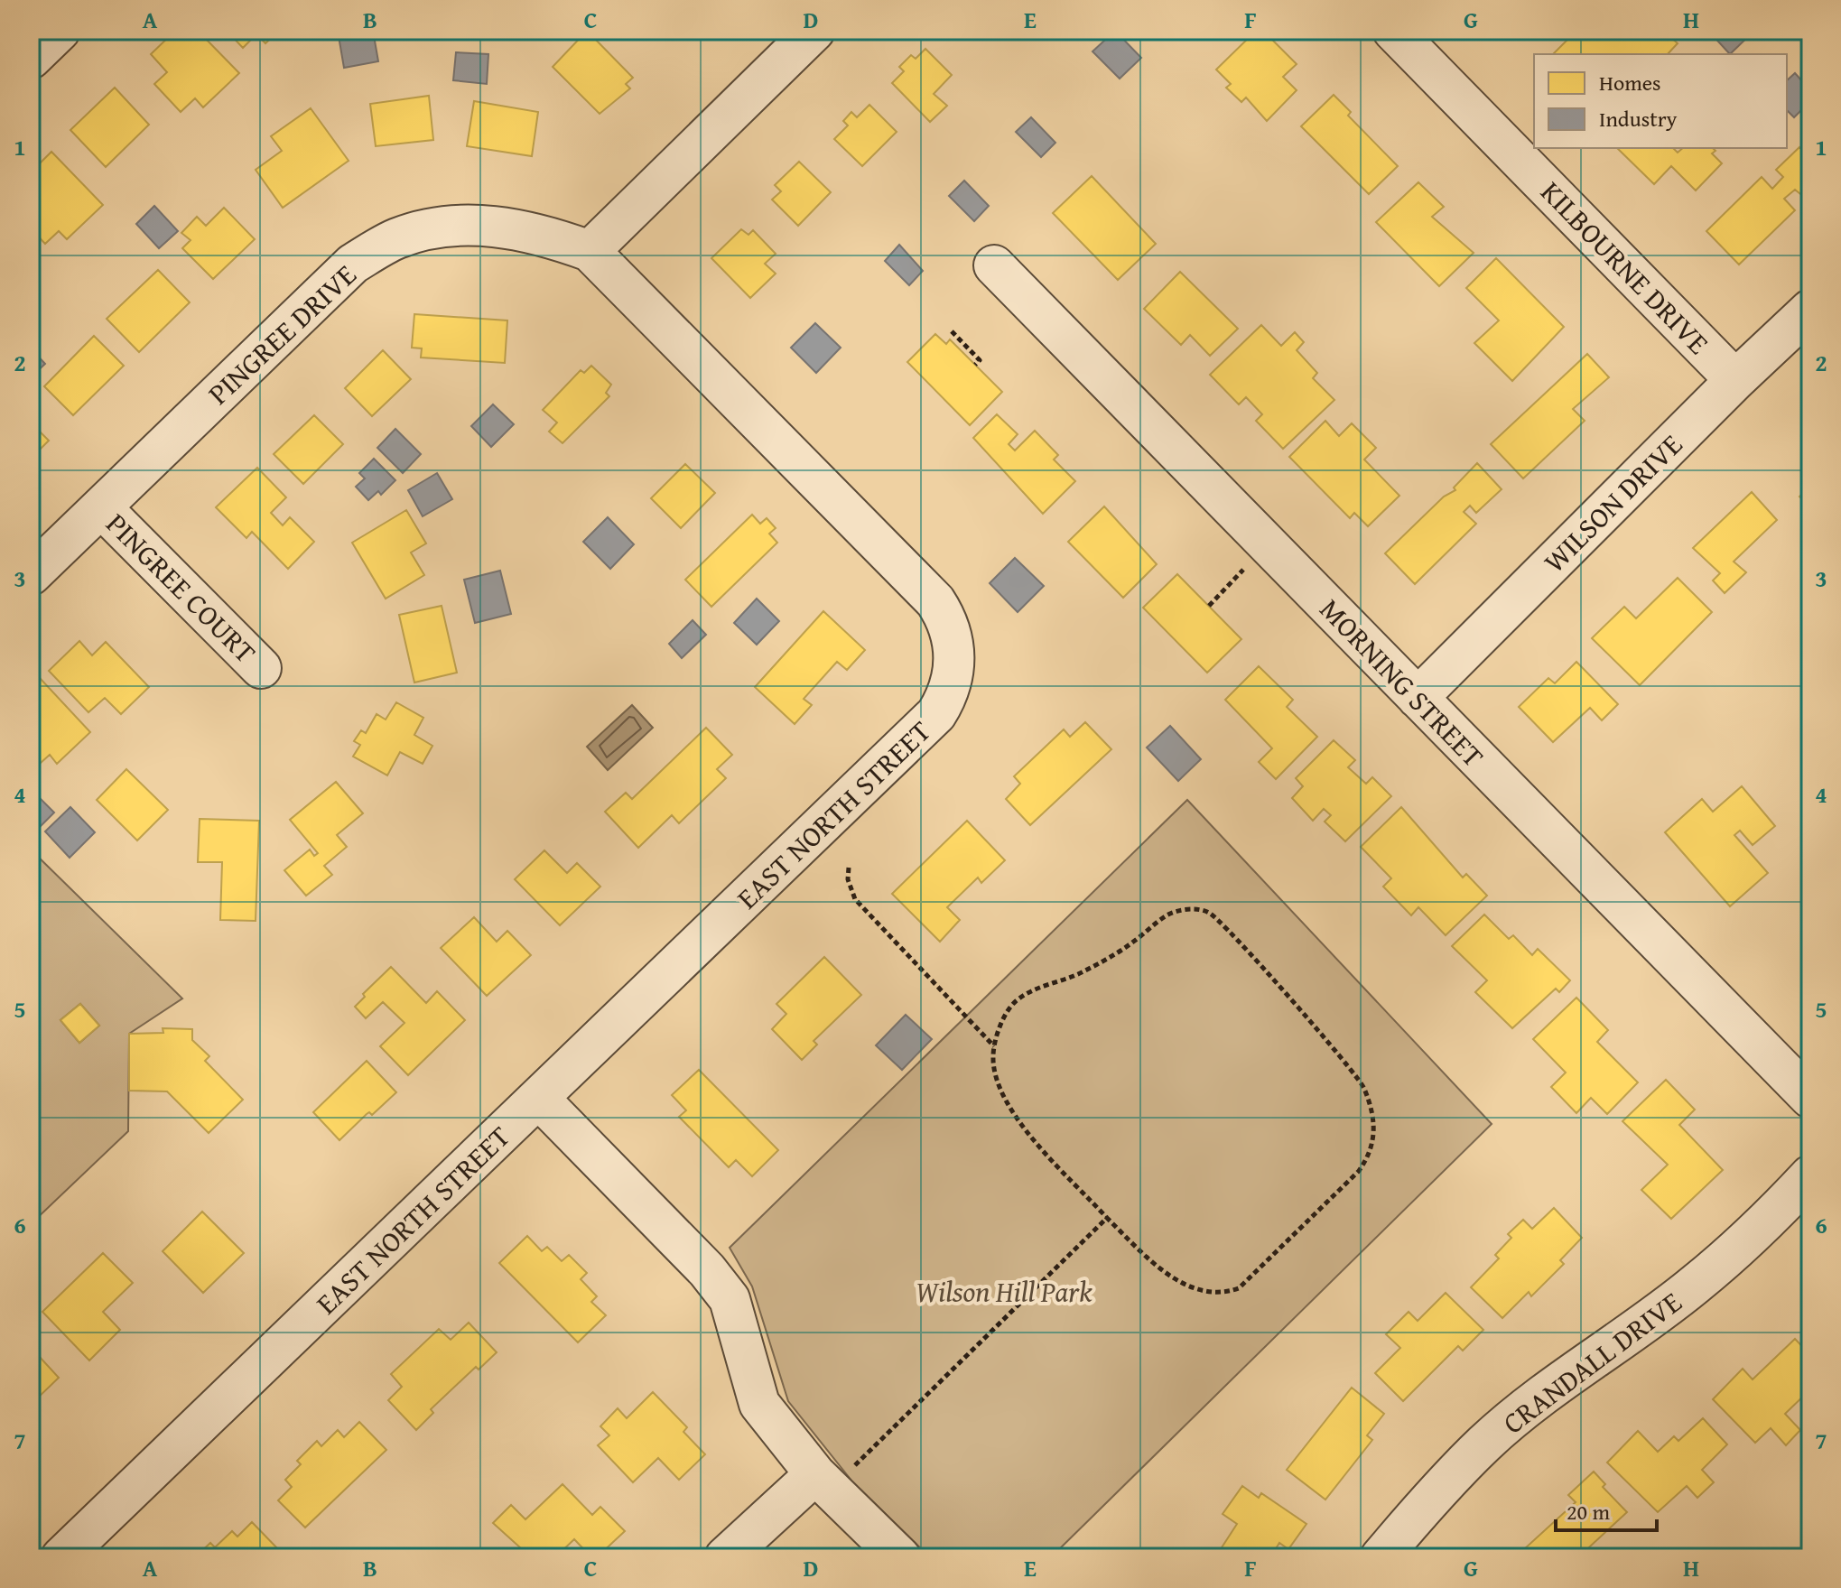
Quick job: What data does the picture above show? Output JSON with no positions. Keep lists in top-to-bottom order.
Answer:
{
  "streets": {
    "street": [
      "KILBOURNE DRIVE",
      "PINGREE DRIVE",
      "WILSON DRIVE",
      "PINGREE COURT",
      "MORNING STREET",
      "EAST NORTH STREET",
      "CRANDALL DRIVE"
    ]
  },
  "crossings": [
    ["KILBOURNE DRIVE", "WILSON DRIVE"],
    ["PINGREE DRIVE", "PINGREE COURT"],
    ["PINGREE DRIVE", "EAST NORTH STREET"],
    ["WILSON DRIVE", "MORNING STREET"]
  ],
  "parks": ["Wilson Hill Park"],
  "legend": ["Homes", "Industry"],
  "scale_bar": "20 m",
  "grid": {
    "columns": [
      "A",
      "B",
      "C",
      "D",
      "E",
      "F",
      "G",
      "H"
    ],
    "rows": [
      "1",
      "2",
      "3",
      "4",
      "5",
      "6",
      "7"
    ]
  }
}
